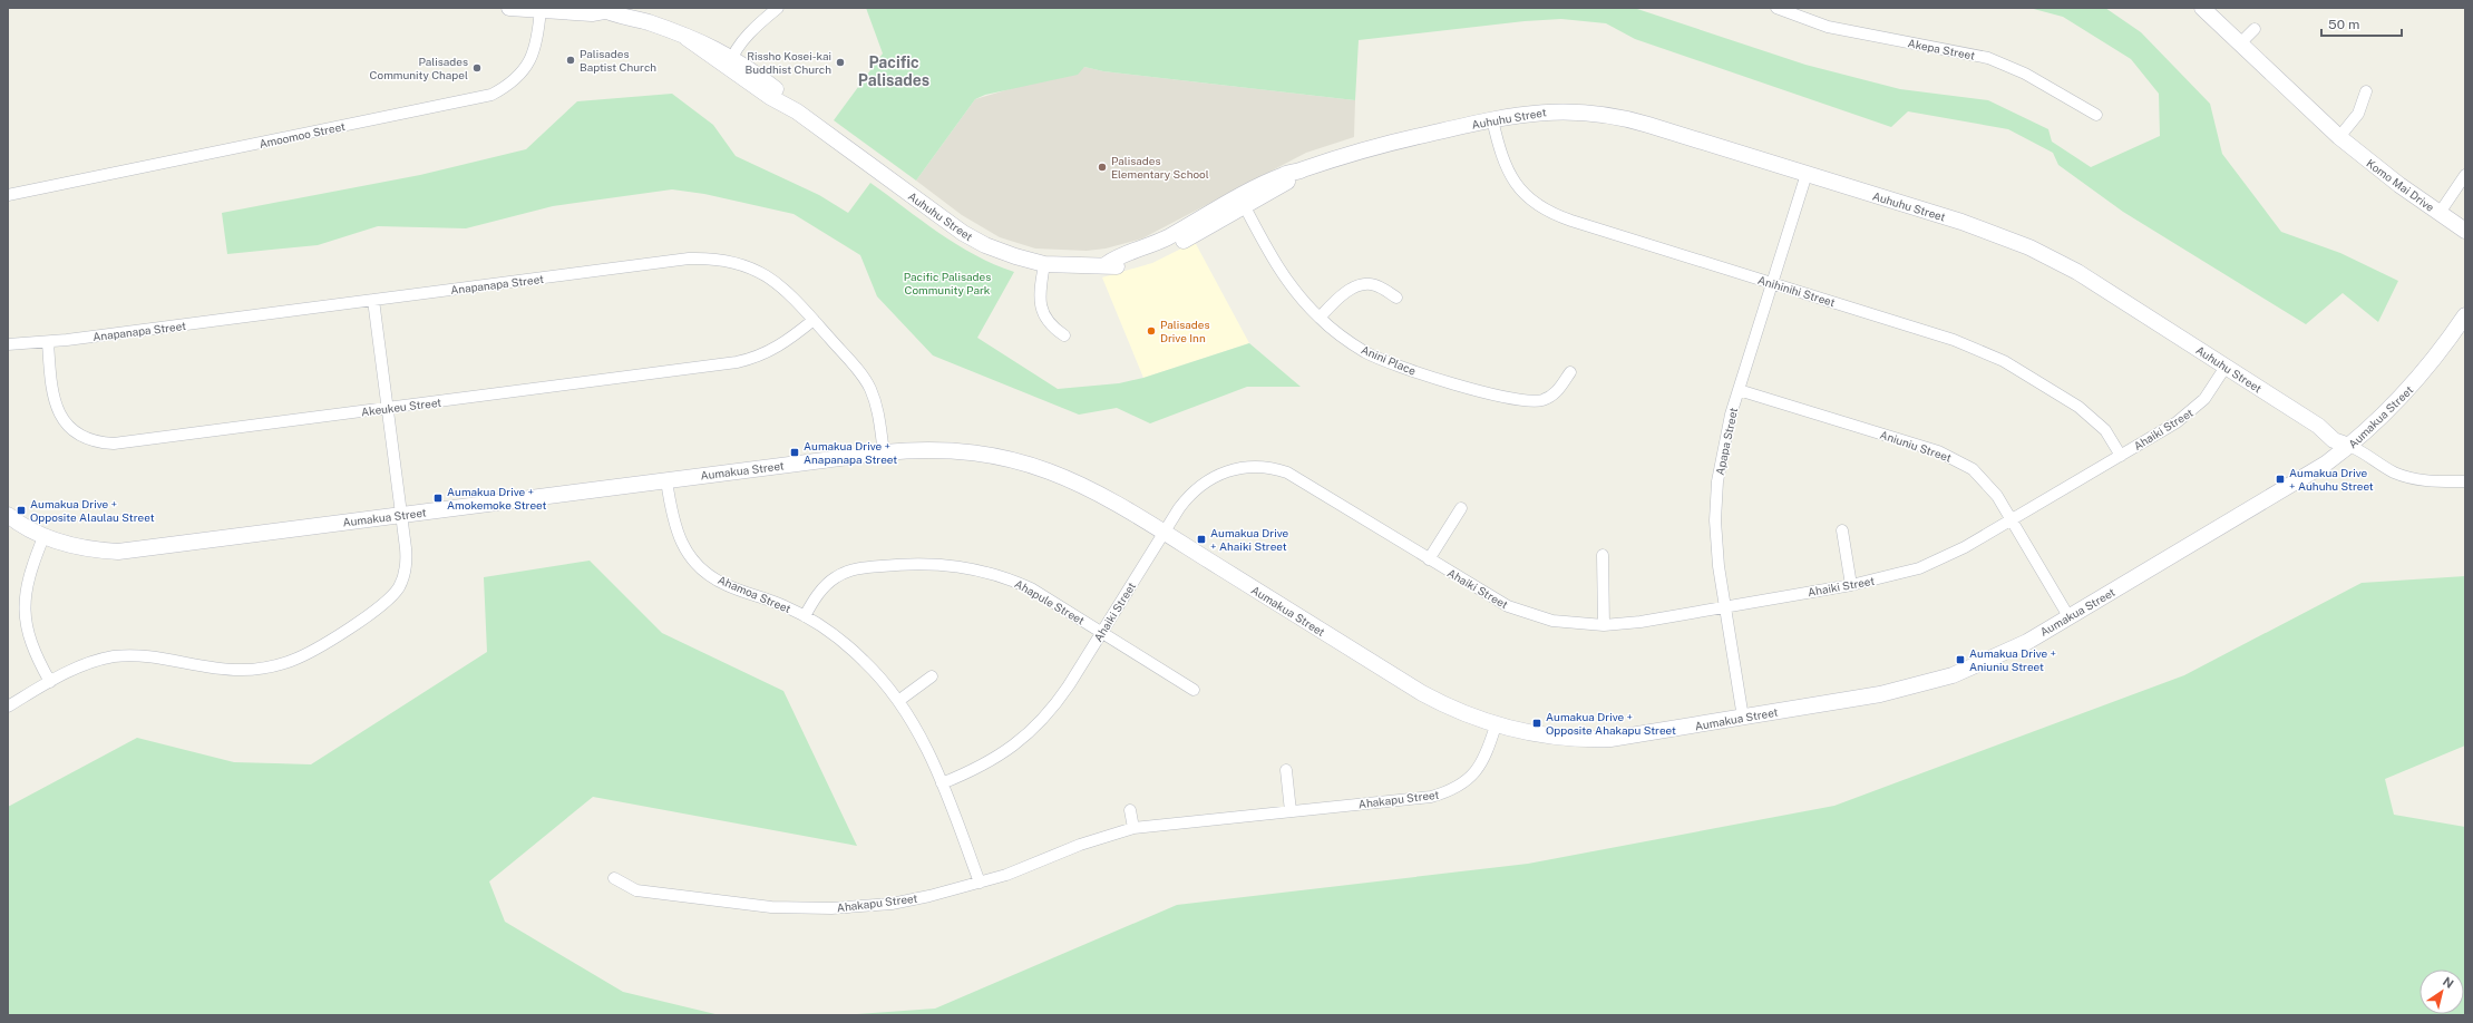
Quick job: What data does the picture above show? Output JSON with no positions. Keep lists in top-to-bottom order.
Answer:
{
  "streets": {
    "street": [
      "Akepa Street",
      "Auhuhu Street",
      "Amoomoo Street",
      "Komo Mai Drive",
      "Anapanapa Street",
      "Anihinihi Street",
      "Anini Place",
      "Akeukeu Street",
      "Aumakua Street",
      "Ahaiki Street",
      "Apapa Street",
      "Aniuniu Street",
      "Ahamoa Street",
      "Ahapule Street",
      "Ahakapu Street"
    ]
  },
  "crossings": [
    ["Auhuhu Street", "Amoomoo Street"],
    ["Auhuhu Street", "Anihinihi Street"],
    ["Auhuhu Street", "Anini Place"],
    ["Auhuhu Street", "Aumakua Street"],
    ["Auhuhu Street", "Ahaiki Street"],
    ["Auhuhu Street", "Apapa Street"],
    ["Anapanapa Street", "Akeukeu Street"],
    ["Anapanapa Street", "Aumakua Street"],
    ["Anihinihi Street", "Ahaiki Street"],
    ["Anihinihi Street", "Apapa Street"],
    ["Aumakua Street", "Ahaiki Street"],
    ["Aumakua Street", "Apapa Street"],
    ["Aumakua Street", "Aniuniu Street"],
    ["Aumakua Street", "Ahamoa Street"],
    ["Aumakua Street", "Ahakapu Street"],
    ["Ahaiki Street", "Apapa Street"],
    ["Ahaiki Street", "Aniuniu Street"],
    ["Ahaiki Street", "Ahamoa Street"],
    ["Ahaiki Street", "Ahapule Street"],
    ["Apapa Street", "Aniuniu Street"],
    ["Ahamoa Street", "Ahapule Street"],
    ["Ahamoa Street", "Ahakapu Street"]
  ],
  "districts": ["Pacific Palisades"],
  "parks": ["Pacific Palisades Community Park"],
  "places": {
    "other": [
      "Palisades Baptist Church",
      "Rissho Kosei-kai Buddhist Church",
      "Palisades Community Chapel",
      "Palisades Elementary School",
      "Palisades Drive Inn"
    ],
    "transit": [
      "Aumakua Drive + Anapanapa Street",
      "Aumakua Drive + Auhuhu Street",
      "Aumakua Drive + Amokemoke Street",
      "Aumakua Drive + Opposite Alaulau Street",
      "Aumakua Drive + Ahaiki Street",
      "Aumakua Drive + Aniuniu Street",
      "Aumakua Drive + Opposite Ahakapu Street"
    ]
  },
  "scale_bar": "50 m",
  "north": "top right"
}
